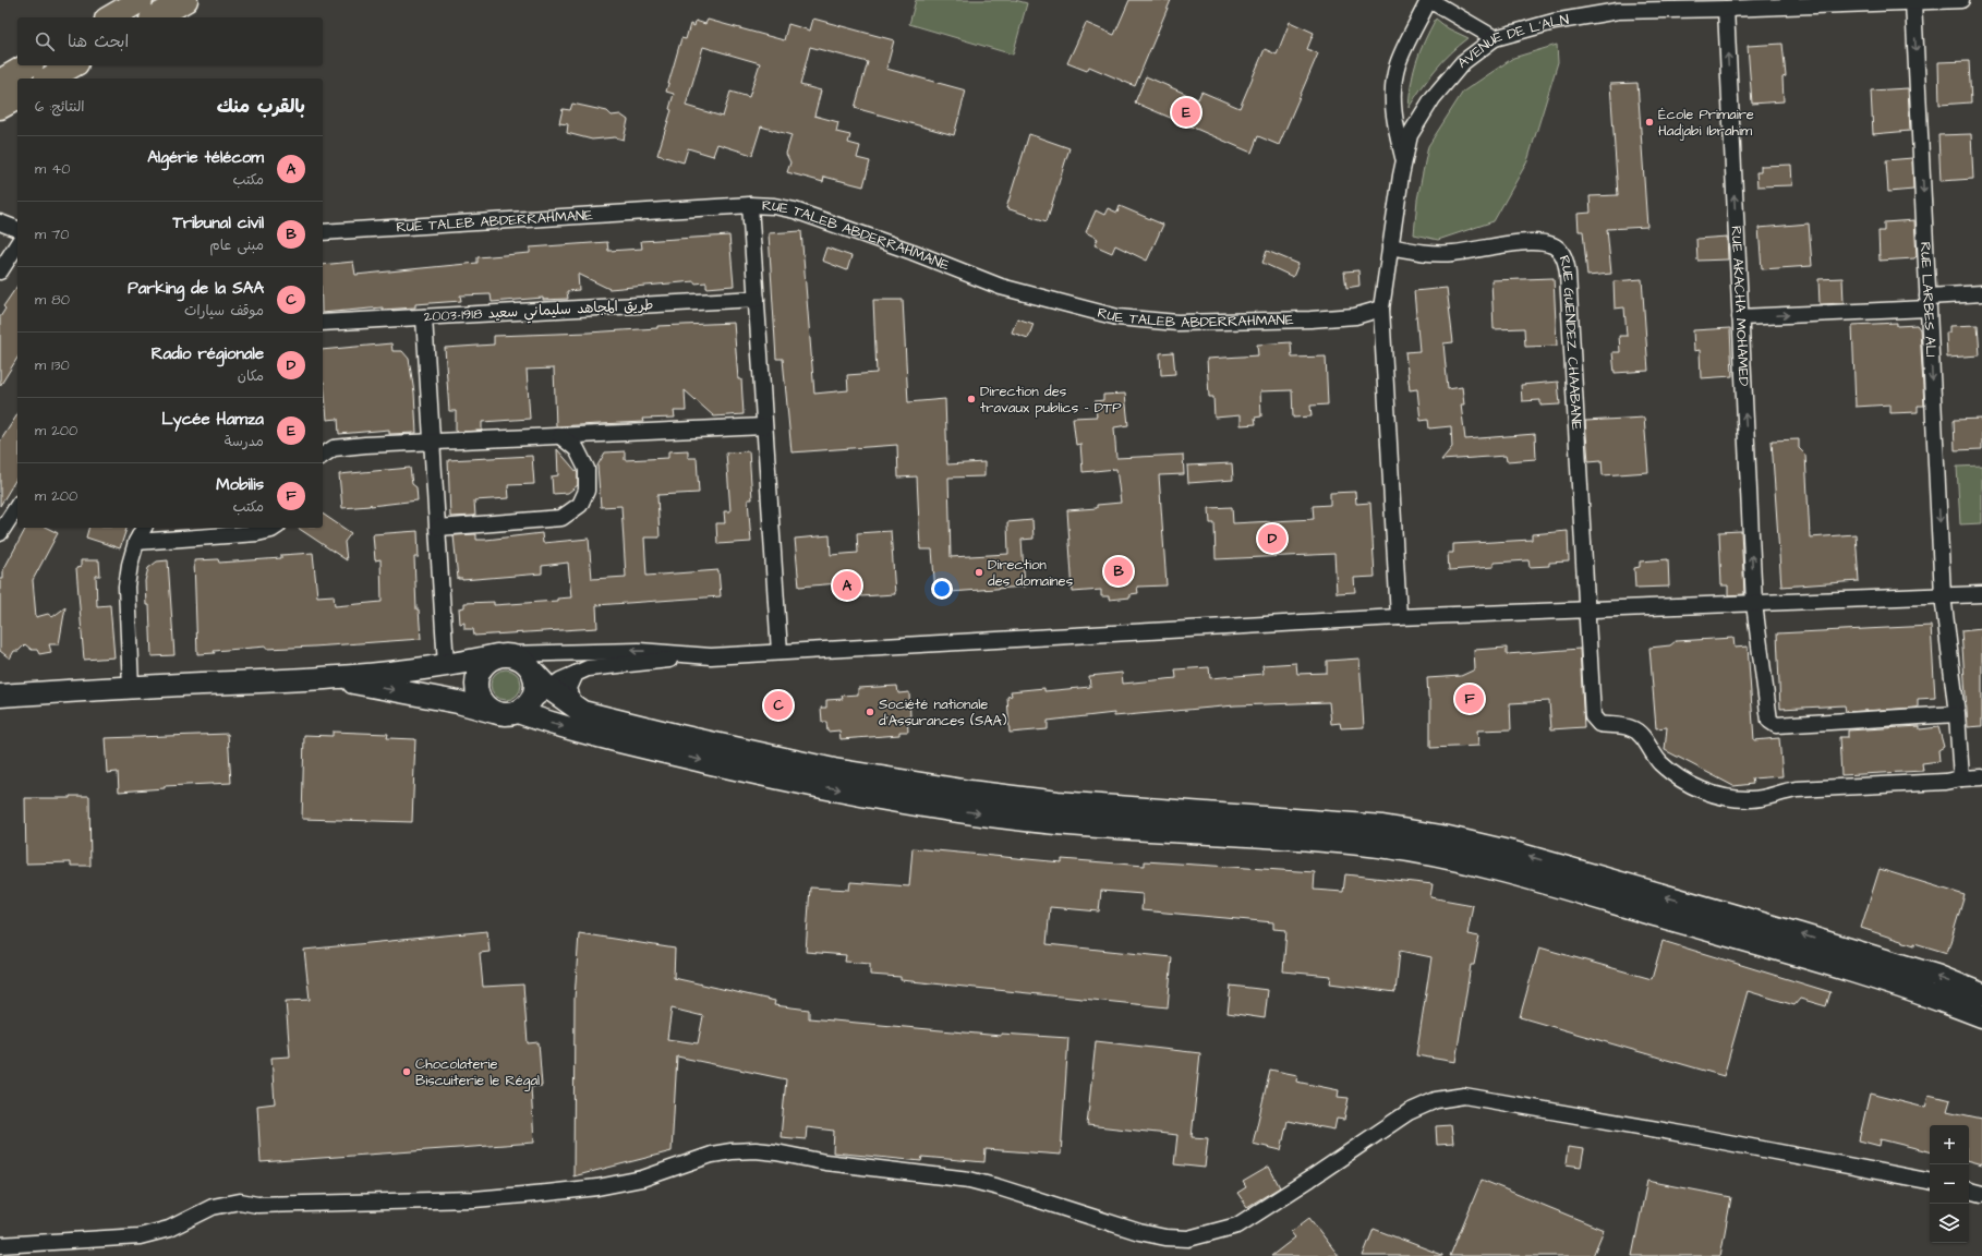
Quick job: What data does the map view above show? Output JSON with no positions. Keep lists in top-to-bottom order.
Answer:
{
  "streets": {
    "street": [
      "AVENUE DE L'ALN",
      "RUE TALEB ABDERRAHMANE",
      "RUE LARBES ALI",
      "RUE AKACHA MOHAMED",
      "طريق المجاهد سليماني سعيد 1918-2003",
      "RUE GUENDEZ CHAABANE"
    ]
  },
  "crossings": [
    ["AVENUE DE L'ALN", "RUE TALEB ABDERRAHMANE"],
    ["AVENUE DE L'ALN", "RUE LARBES ALI"],
    ["AVENUE DE L'ALN", "RUE AKACHA MOHAMED"],
    ["AVENUE DE L'ALN", "RUE GUENDEZ CHAABANE"],
    ["RUE LARBES ALI", "RUE AKACHA MOHAMED"],
    ["RUE LARBES ALI", "RUE GUENDEZ CHAABANE"]
  ],
  "one_way": ["RUE LARBES ALI", "RUE AKACHA MOHAMED"],
  "places": [
    "École Primaire Hadjabi Ibrahim",
    "Direction des travaux publics - DTP",
    "Direction des domaines",
    "Société nationale d'Assurances (SAA)",
    "Chocolaterie Biscuiterie le Régal"
  ],
  "page": {
    "search": "ابحث هنا",
    "heading": ["بالقرب منك", "النتائج: 6"],
    "pins": [
      "E",
      "D",
      "B",
      "A",
      "F",
      "C"
    ],
    "list": [
      {
        "mark": "A",
        "name": "Algérie télécom",
        "note": "مكتب",
        "value": "40 m"
      },
      {
        "mark": "B",
        "name": "Tribunal civil",
        "note": "مبنى عام",
        "value": "70 m"
      },
      {
        "mark": "C",
        "name": "Parking de la SAA",
        "note": "موقف سيارات",
        "value": "80 m"
      },
      {
        "mark": "D",
        "name": "Radio régionale",
        "note": "مكان",
        "value": "130 m"
      },
      {
        "mark": "E",
        "name": "Lycée Hamza",
        "note": "مدرسة",
        "value": "200 m"
      },
      {
        "mark": "F",
        "name": "Mobilis",
        "note": "مكتب",
        "value": "200 m"
      }
    ],
    "map_buttons": ["+", "−"]
  }
}
